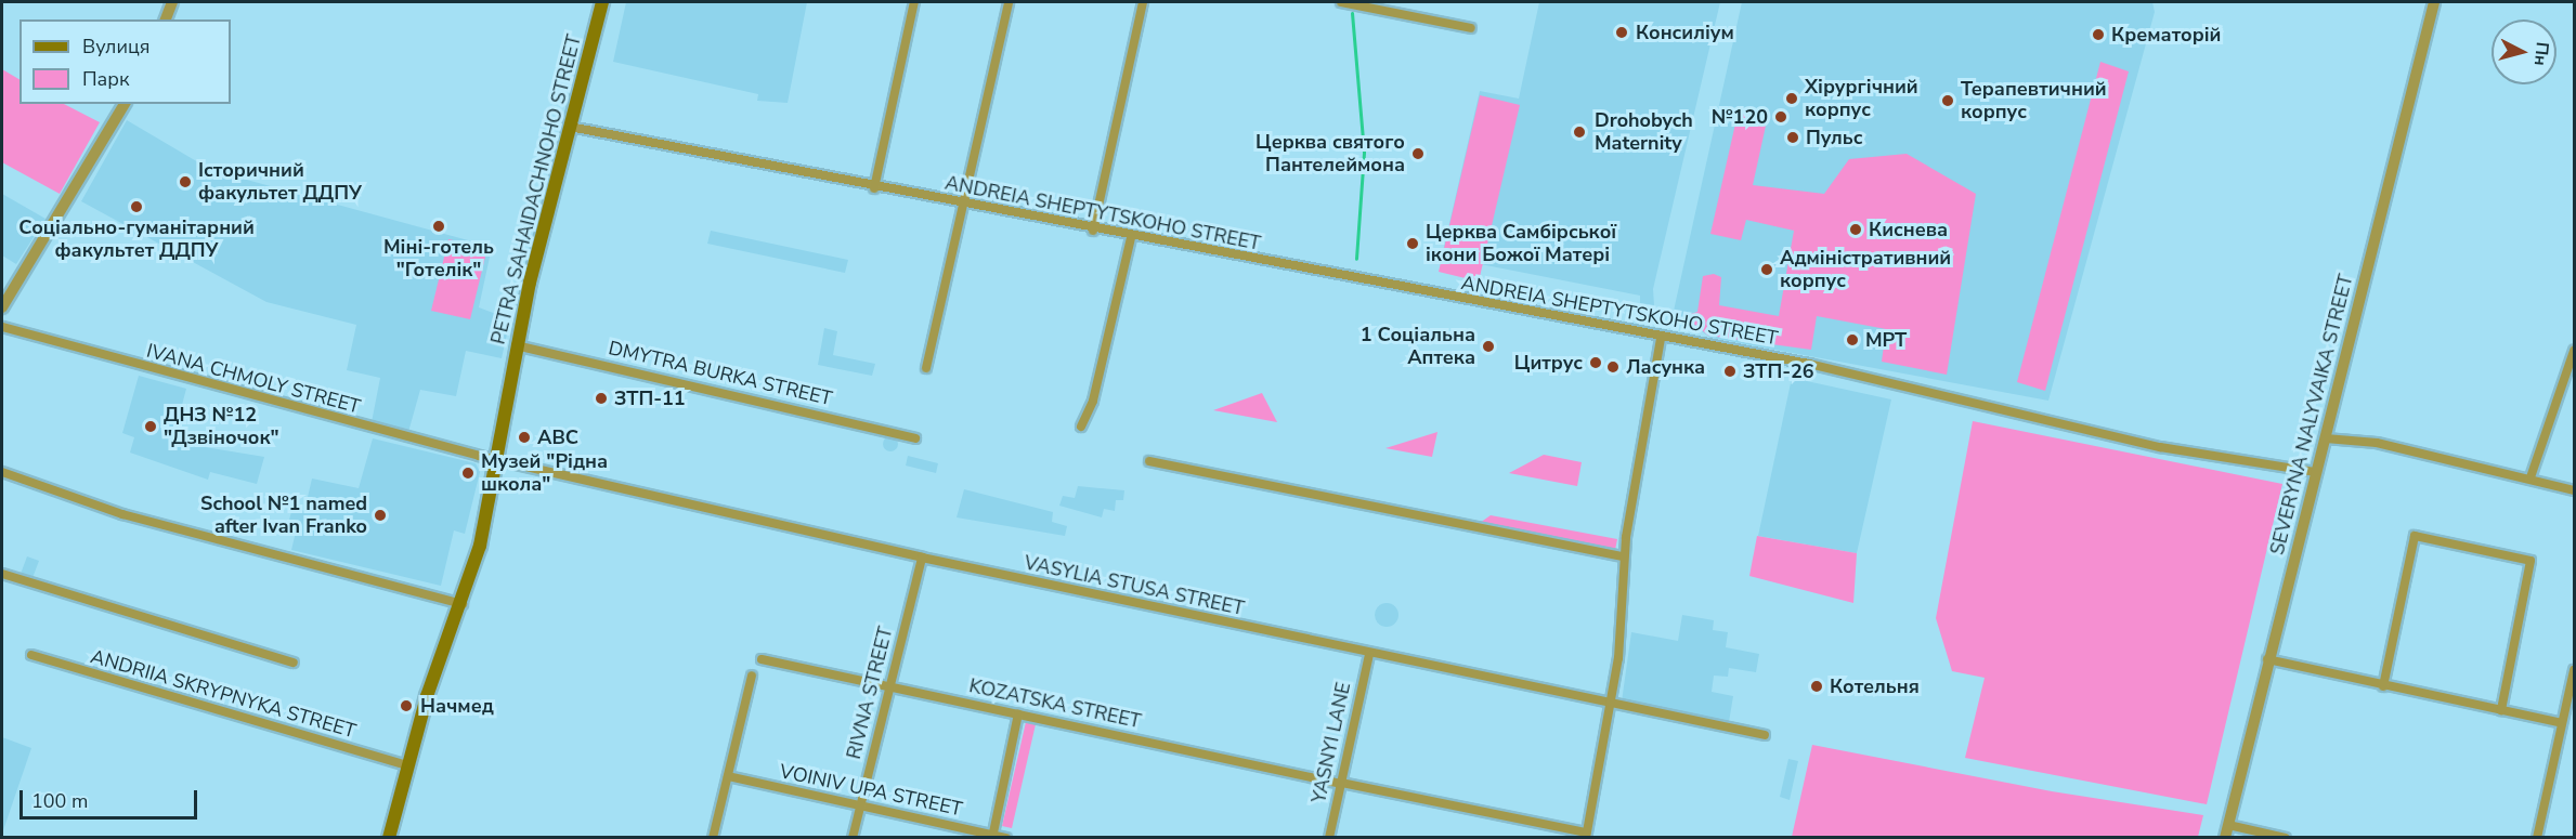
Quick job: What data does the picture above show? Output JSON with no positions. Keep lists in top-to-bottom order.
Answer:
{
  "streets": {
    "main road": ["PETRA SAHAIDACHNOHO STREET"],
    "street": [
      "ANDREIA SHEPTYTSKOHO STREET",
      "DMYTRA BURKA STREET",
      "IVANA CHMOLY STREET",
      "SEVERYNA NALYVAIKA STREET",
      "VASYLIA STUSA STREET",
      "RIVNA STREET",
      "ANDRIIA SKRYPNYKA STREET",
      "KOZATSKA STREET",
      "YASNYI LANE",
      "VOINIV UPA STREET"
    ]
  },
  "crossings": [
    ["PETRA SAHAIDACHNOHO STREET", "ANDREIA SHEPTYTSKOHO STREET"],
    ["PETRA SAHAIDACHNOHO STREET", "DMYTRA BURKA STREET"],
    ["PETRA SAHAIDACHNOHO STREET", "IVANA CHMOLY STREET"],
    ["PETRA SAHAIDACHNOHO STREET", "VASYLIA STUSA STREET"],
    ["PETRA SAHAIDACHNOHO STREET", "ANDRIIA SKRYPNYKA STREET"],
    ["ANDREIA SHEPTYTSKOHO STREET", "SEVERYNA NALYVAIKA STREET"],
    ["IVANA CHMOLY STREET", "VASYLIA STUSA STREET"],
    ["VASYLIA STUSA STREET", "RIVNA STREET"],
    ["VASYLIA STUSA STREET", "YASNYI LANE"],
    ["RIVNA STREET", "KOZATSKA STREET"],
    ["RIVNA STREET", "VOINIV UPA STREET"],
    ["KOZATSKA STREET", "YASNYI LANE"]
  ],
  "places": [
    "Консиліум",
    "Крематорій",
    "Хірургічний корпус",
    "Терапевтичний корпус",
    "№120",
    "Drohobych Maternity",
    "Пульс",
    "Церква святого Пантелеймона",
    "Історичний факультет ДДПУ",
    "Соціально-гуманітарний факультет ДДПУ",
    "Міні-готель \"Готелік\"",
    "Киснева",
    "Церква Самбірської ікони Божої Матері",
    "Адміністративний корпус",
    "МРТ",
    "1 Соціальна Аптека",
    "Цитрус",
    "Ласунка",
    "ЗТП-26",
    "ЗТП-11",
    "ДНЗ №12 \"Дзвіночок\"",
    "ABC",
    "Музей \"Рідна школа\"",
    "School №1 named after Ivan Franko",
    "Котельня",
    "Начмед"
  ],
  "legend": ["Вулиця", "Парк"],
  "scale_bar": "100 m",
  "north": "right"
}
